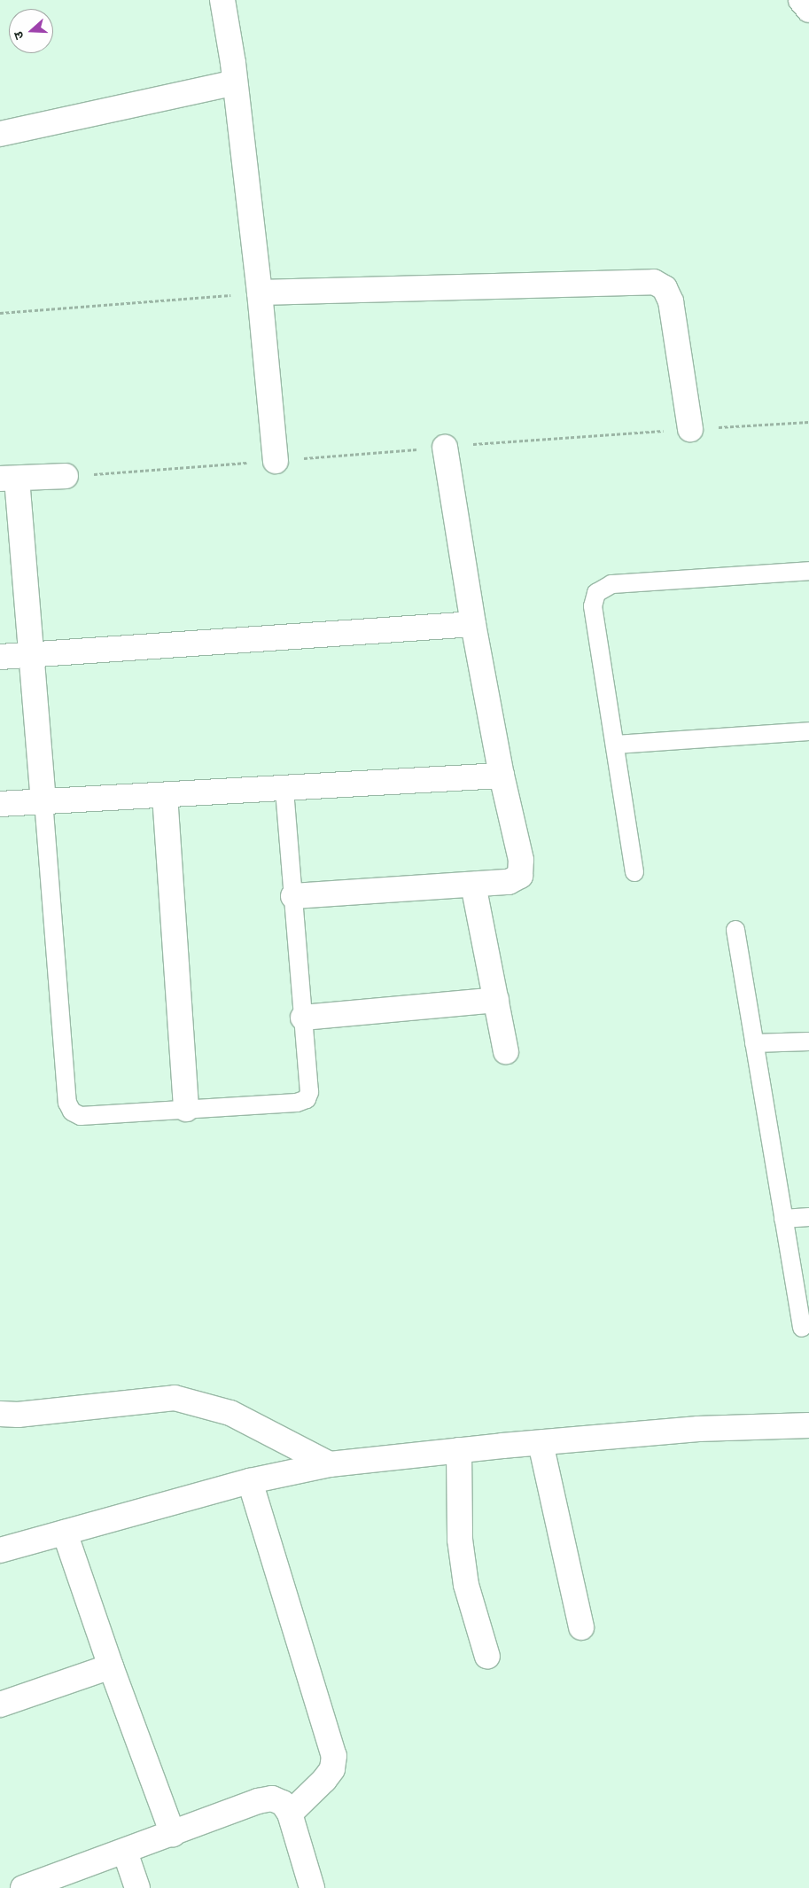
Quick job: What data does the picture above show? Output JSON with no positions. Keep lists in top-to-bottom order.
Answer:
{
  "north": "left"
}
